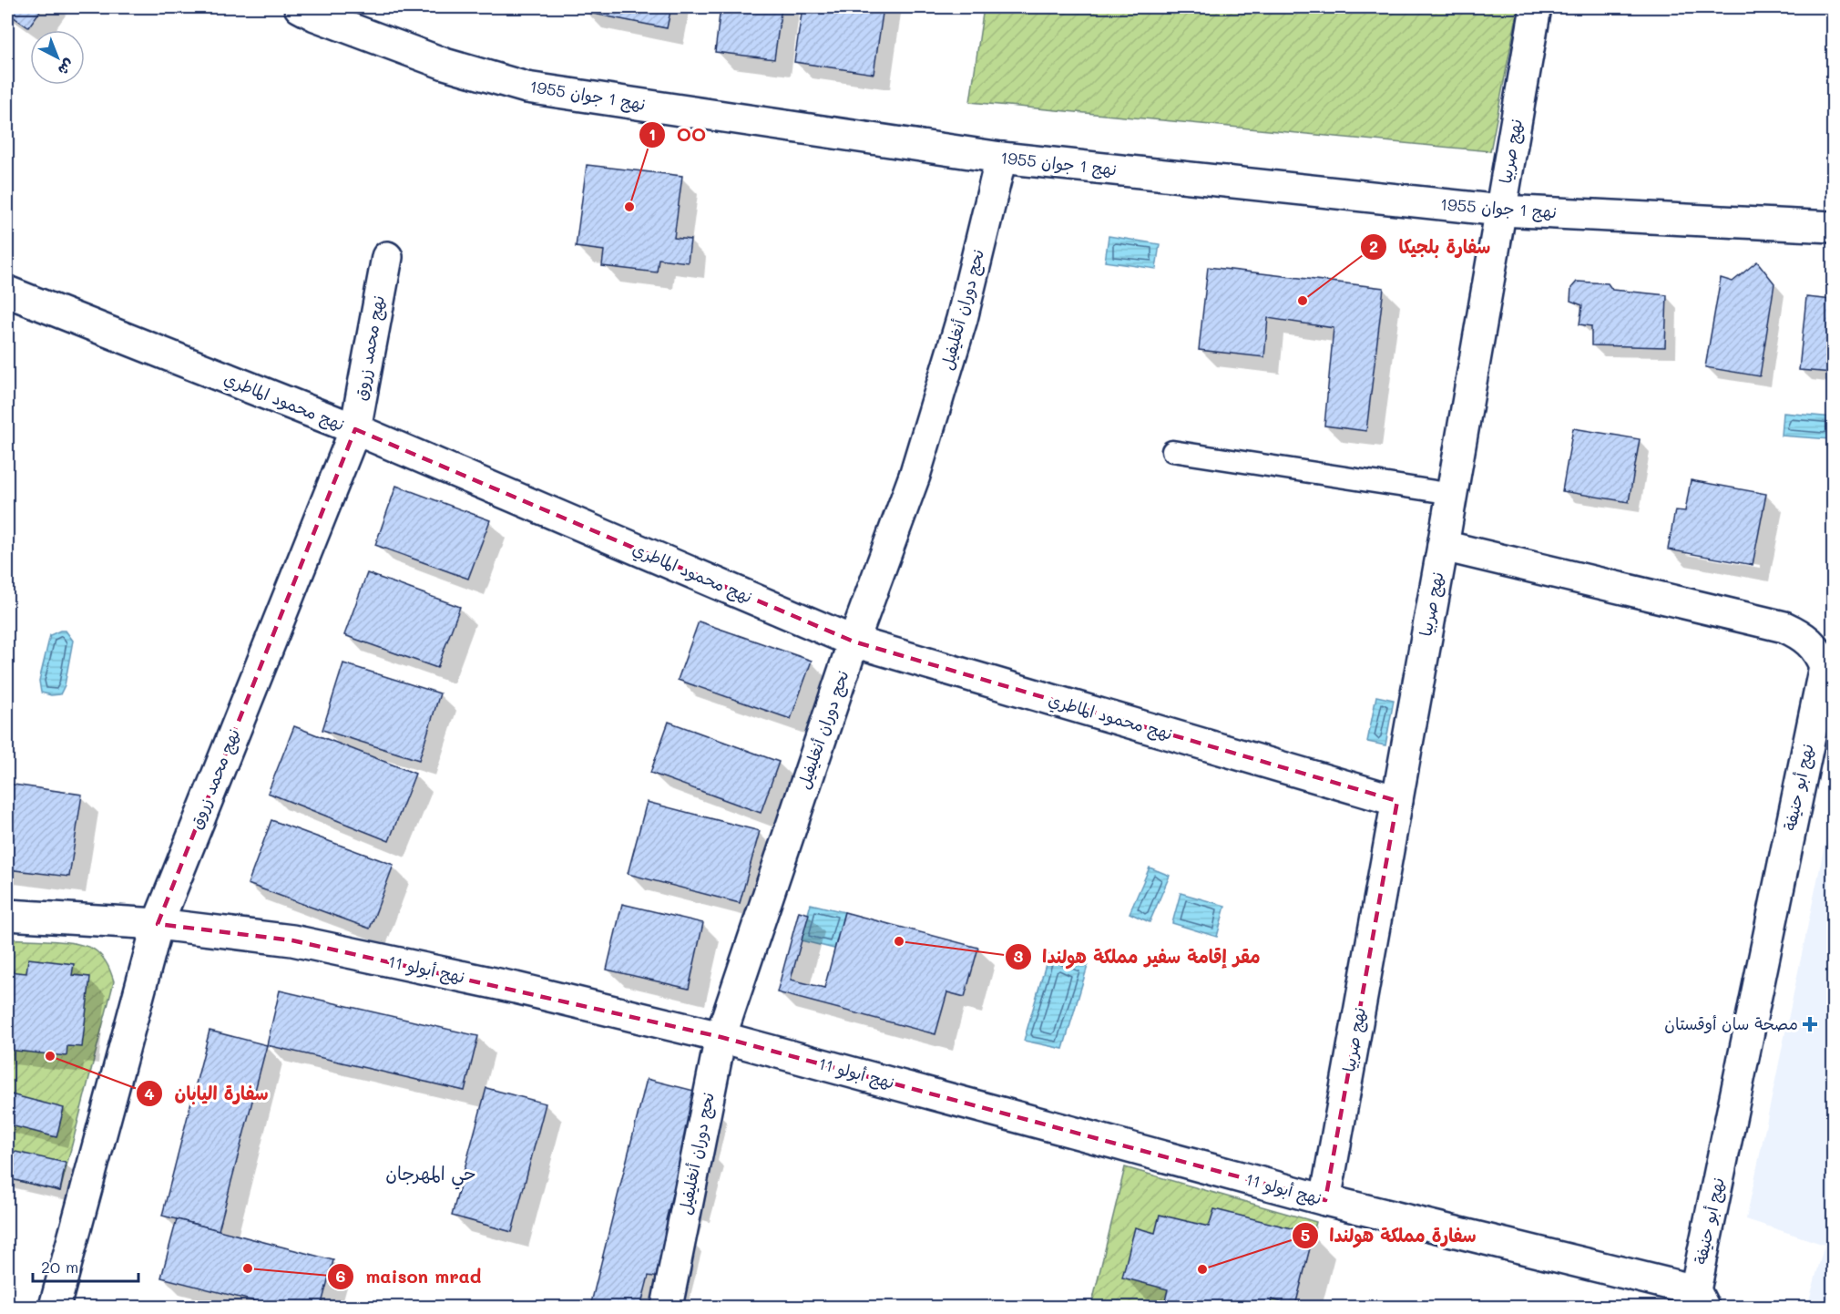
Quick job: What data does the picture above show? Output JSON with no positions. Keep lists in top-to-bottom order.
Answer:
{
  "streets": {
    "street": [
      "نهج 1 جوان 1955",
      "نهج صربيا",
      "نحج دوران أنغليفيل",
      "نهج محمد زروق",
      "نهج محمود الماطري",
      "نهج أبو حنيفة",
      "نهج أبولو 11"
    ]
  },
  "crossings": [
    ["نهج 1 جوان 1955", "نهج صربيا"],
    ["نهج 1 جوان 1955", "نحج دوران أنغليفيل"],
    ["نهج صربيا", "نهج محمود الماطري"],
    ["نهج صربيا", "نهج أبو حنيفة"],
    ["نهج صربيا", "نهج أبولو 11"],
    ["نحج دوران أنغليفيل", "نهج محمود الماطري"],
    ["نحج دوران أنغليفيل", "نهج أبولو 11"],
    ["نهج محمد زروق", "نهج محمود الماطري"],
    ["نهج محمد زروق", "نهج أبولو 11"],
    ["نهج أبو حنيفة", "نهج أبولو 11"]
  ],
  "districts": ["حي المهرجان"],
  "places": {
    "other": [
      "OO",
      "سفارة بلجيكا",
      "مقر إقامة سفير مملكة هولندا",
      "سفارة اليابان",
      "maison mrad",
      "سفارة مملكة هولندا"
    ],
    "health": ["مصحة سان أوقستان"]
  },
  "scale_bar": "20 m",
  "north": "bottom right"
}
